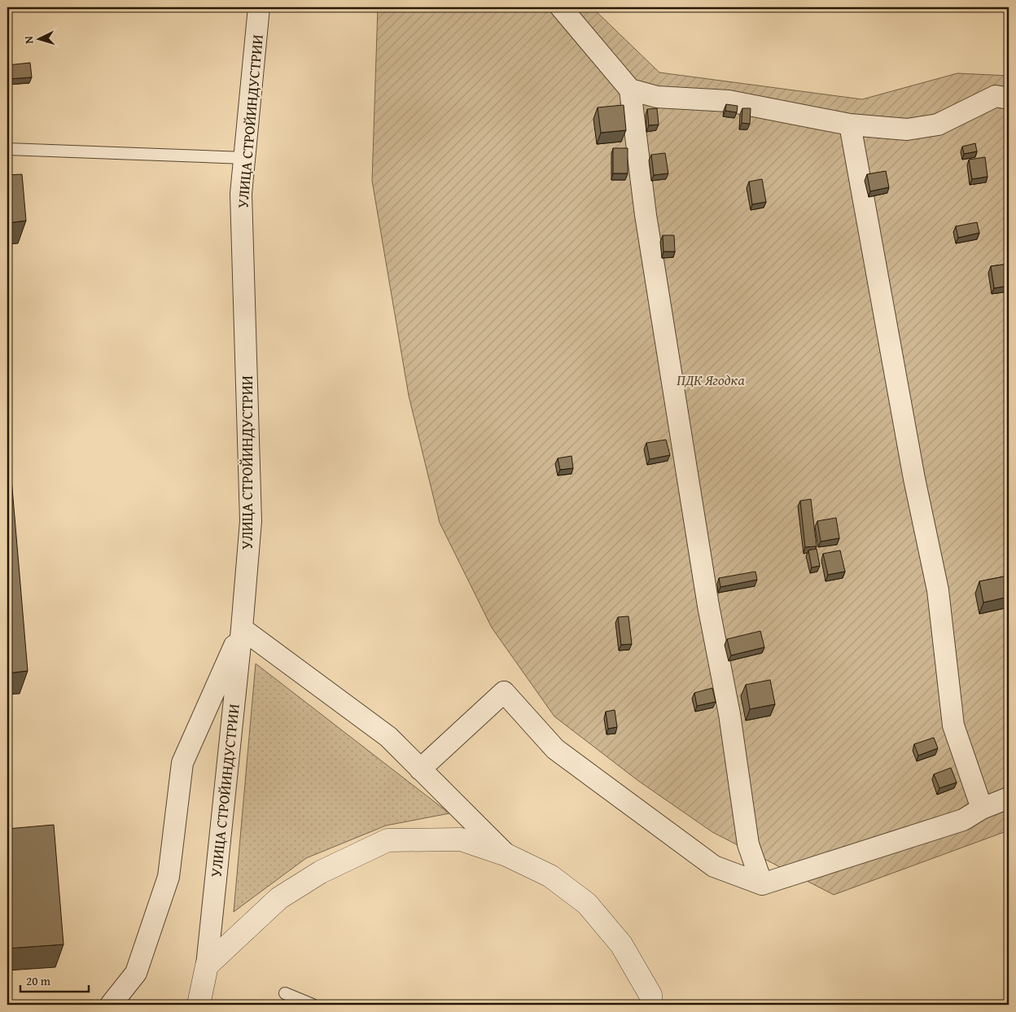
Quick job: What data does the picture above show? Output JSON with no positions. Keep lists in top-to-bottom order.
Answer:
{
  "streets": {
    "street": ["УЛИЦА СТРОЙИНДУСТРИИ"]
  },
  "parks": ["ПДК Ягодка"],
  "scale_bar": "20 m",
  "north": "left"
}
